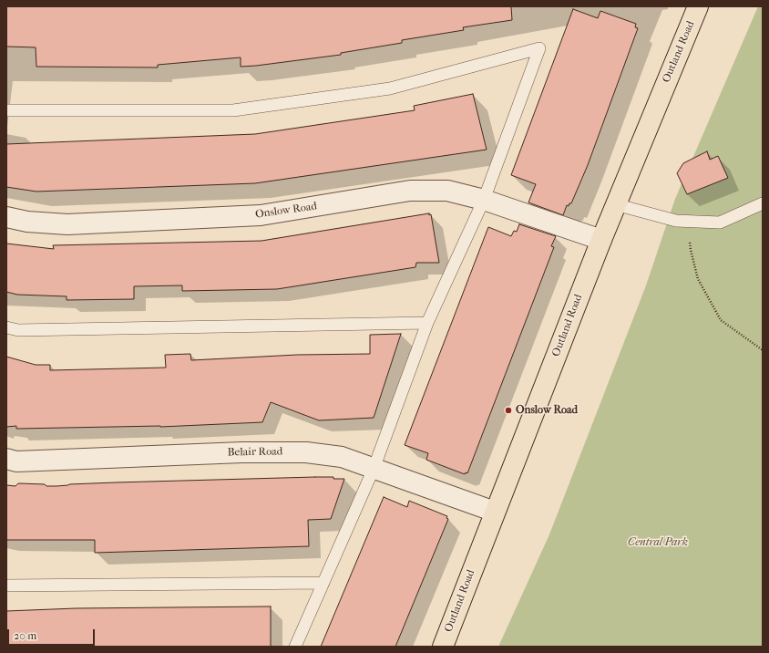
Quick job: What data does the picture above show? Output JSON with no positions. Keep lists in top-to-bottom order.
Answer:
{
  "streets": {
    "main road": ["Outland Road"],
    "street": ["Onslow Road", "Belair Road"]
  },
  "crossings": [
    ["Outland Road", "Onslow Road"],
    ["Outland Road", "Belair Road"]
  ],
  "parks": ["Central Park"],
  "places": ["Onslow Road"],
  "scale_bar": "20 m"
}
